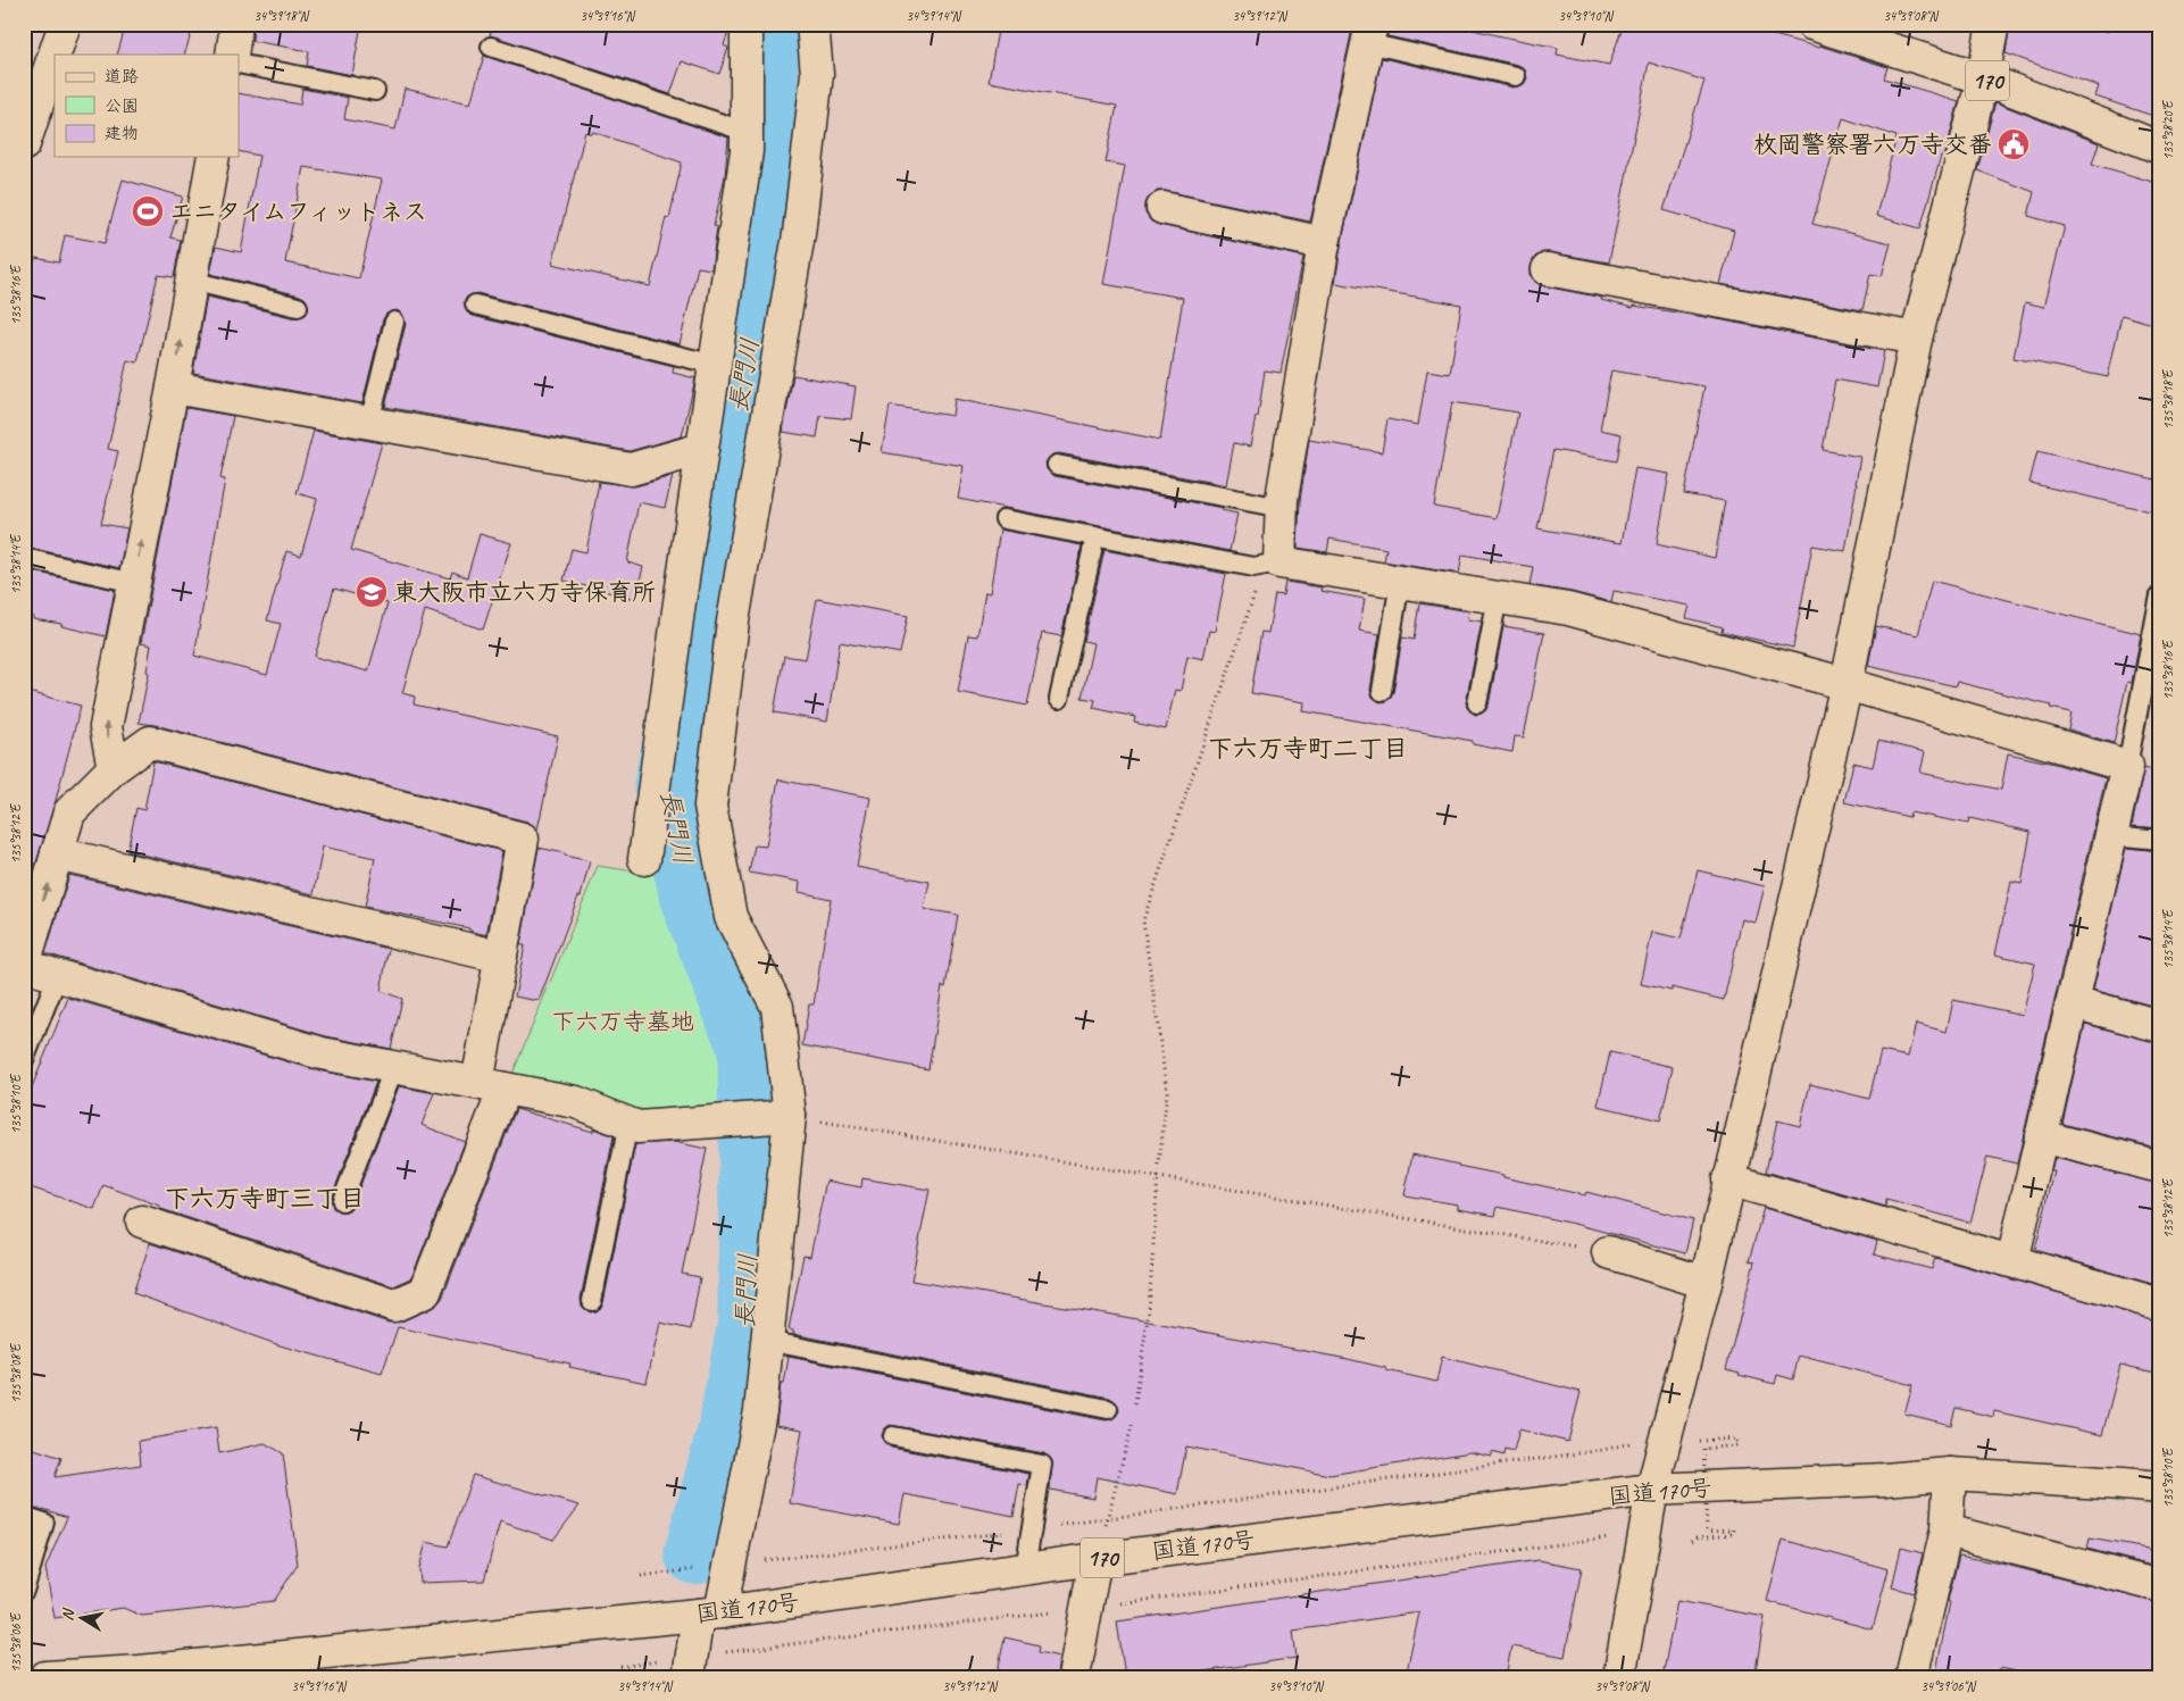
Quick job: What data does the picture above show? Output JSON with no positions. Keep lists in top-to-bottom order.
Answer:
{
  "streets": {
    "main road": ["170", "国道170号"]
  },
  "districts": ["下六万寺町二丁目", "下六万寺町三丁目"],
  "water": ["長門川"],
  "parks": ["下六万寺墓地"],
  "places": {
    "public building": ["枚岡警察署六万寺交番"],
    "sports": ["エニタイムフィットネス"],
    "school or university": ["東大阪市立六万寺保育所"]
  },
  "legend": ["道路", "公園", "建物"],
  "north": "left",
  "coordinates": [
    "34°39'18\"N",
    "34°39'16\"N",
    "34°39'14\"N",
    "34°39'12\"N",
    "34°39'10\"N",
    "34°39'08\"N",
    "135°38'20\"E",
    "135°38'16\"E",
    "135°38'18\"E",
    "135°38'14\"E",
    "135°38'12\"E",
    "135°38'10\"E",
    "135°38'08\"E",
    "135°38'06\"E",
    "34°39'06\"N"
  ]
}
